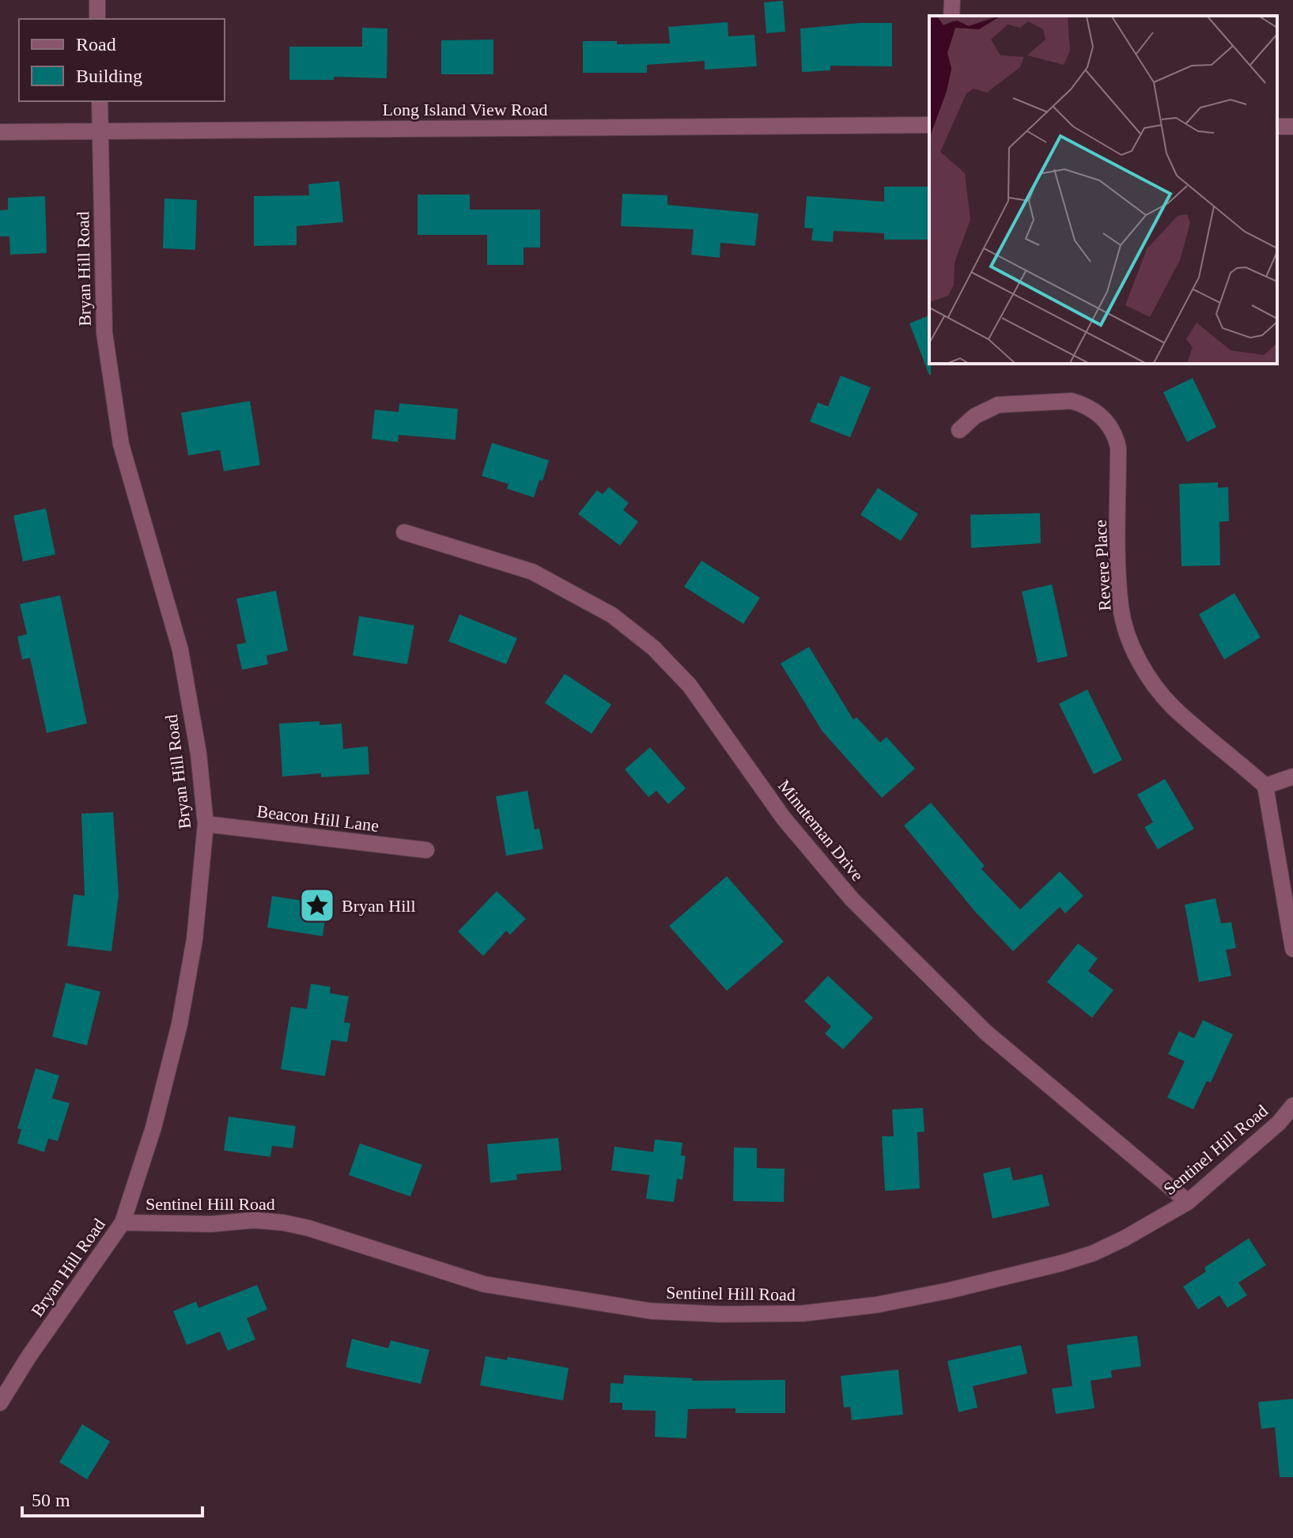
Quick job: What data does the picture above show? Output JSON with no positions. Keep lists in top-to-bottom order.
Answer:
{
  "streets": {
    "street": [
      "Long Island View Road",
      "Bryan Hill Road",
      "Revere Place",
      "Beacon Hill Lane",
      "Minuteman Drive",
      "Sentinel Hill Road"
    ]
  },
  "crossings": [
    ["Long Island View Road", "Bryan Hill Road"],
    ["Bryan Hill Road", "Beacon Hill Lane"],
    ["Bryan Hill Road", "Sentinel Hill Road"],
    ["Minuteman Drive", "Sentinel Hill Road"]
  ],
  "places": {
    "place": ["Bryan Hill"]
  },
  "legend": ["Road", "Building"],
  "scale_bar": "50 m"
}
